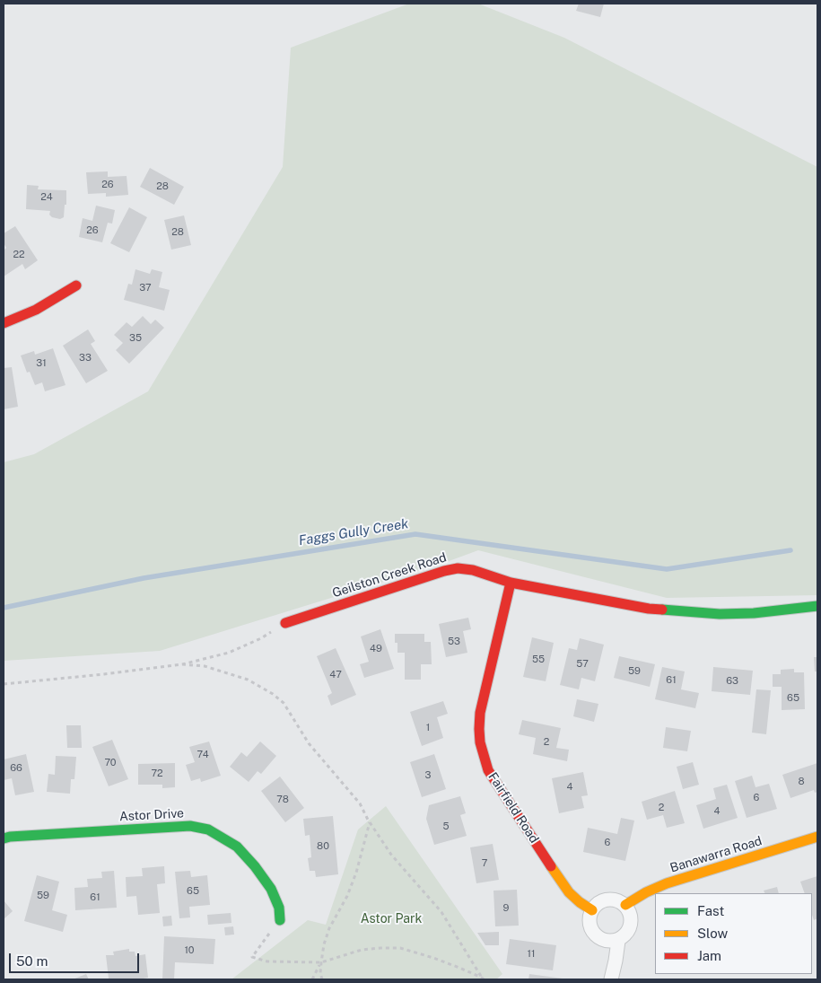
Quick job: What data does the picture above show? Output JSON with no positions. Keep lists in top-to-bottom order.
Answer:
{
  "streets": {
    "street": [
      "Geilston Creek Road",
      "Fairfield Road",
      "Astor Drive",
      "Banawarra Road"
    ]
  },
  "crossings": [
    ["Geilston Creek Road", "Fairfield Road"],
    ["Fairfield Road", "Banawarra Road"]
  ],
  "water": ["Faggs Gully Creek"],
  "parks": ["Astor Park"],
  "house_numbers": [
    "26",
    "28",
    "24",
    "26",
    "28",
    "22",
    "37",
    "35",
    "33",
    "31",
    "53",
    "49",
    "55",
    "57",
    "59",
    "47",
    "61",
    "63",
    "65",
    "1",
    "2",
    "74",
    "70",
    "66",
    "72",
    "3",
    "8",
    "4",
    "6",
    "78",
    "2",
    "4",
    "5",
    "6",
    "80",
    "7",
    "65",
    "59",
    "61",
    "9",
    "10",
    "11"
  ],
  "legend": ["Fast", "Slow", "Jam"],
  "scale_bar": "50 m"
}
